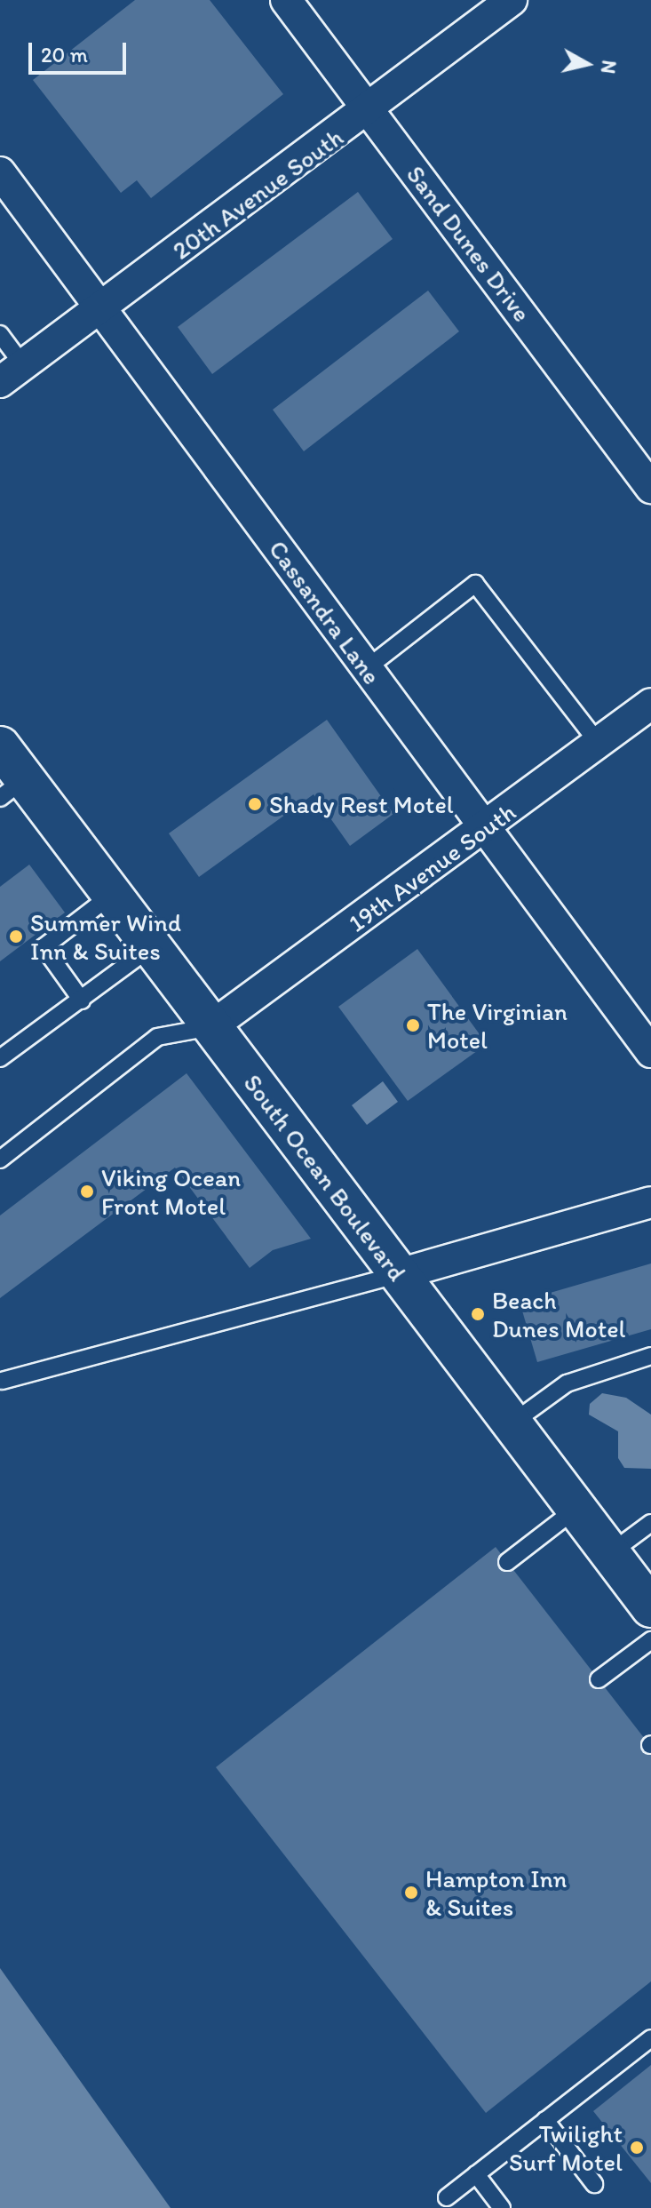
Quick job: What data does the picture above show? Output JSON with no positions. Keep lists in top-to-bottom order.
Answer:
{
  "streets": {
    "main road": ["South Ocean Boulevard"],
    "street": [
      "20th Avenue South",
      "Sand Dunes Drive",
      "Cassandra Lane",
      "19th Avenue South"
    ]
  },
  "crossings": [
    ["20th Avenue South", "Sand Dunes Drive"],
    ["20th Avenue South", "Cassandra Lane"],
    ["Cassandra Lane", "19th Avenue South"],
    ["19th Avenue South", "South Ocean Boulevard"]
  ],
  "places": [
    "Shady Rest Motel",
    "Summer Wind Inn & Suites",
    "The Virginian Motel",
    "Viking Ocean Front Motel",
    "Beach Dunes Motel",
    "Hampton Inn & Suites",
    "Twilight Surf Motel"
  ],
  "scale_bar": "20 m",
  "north": "right"
}
